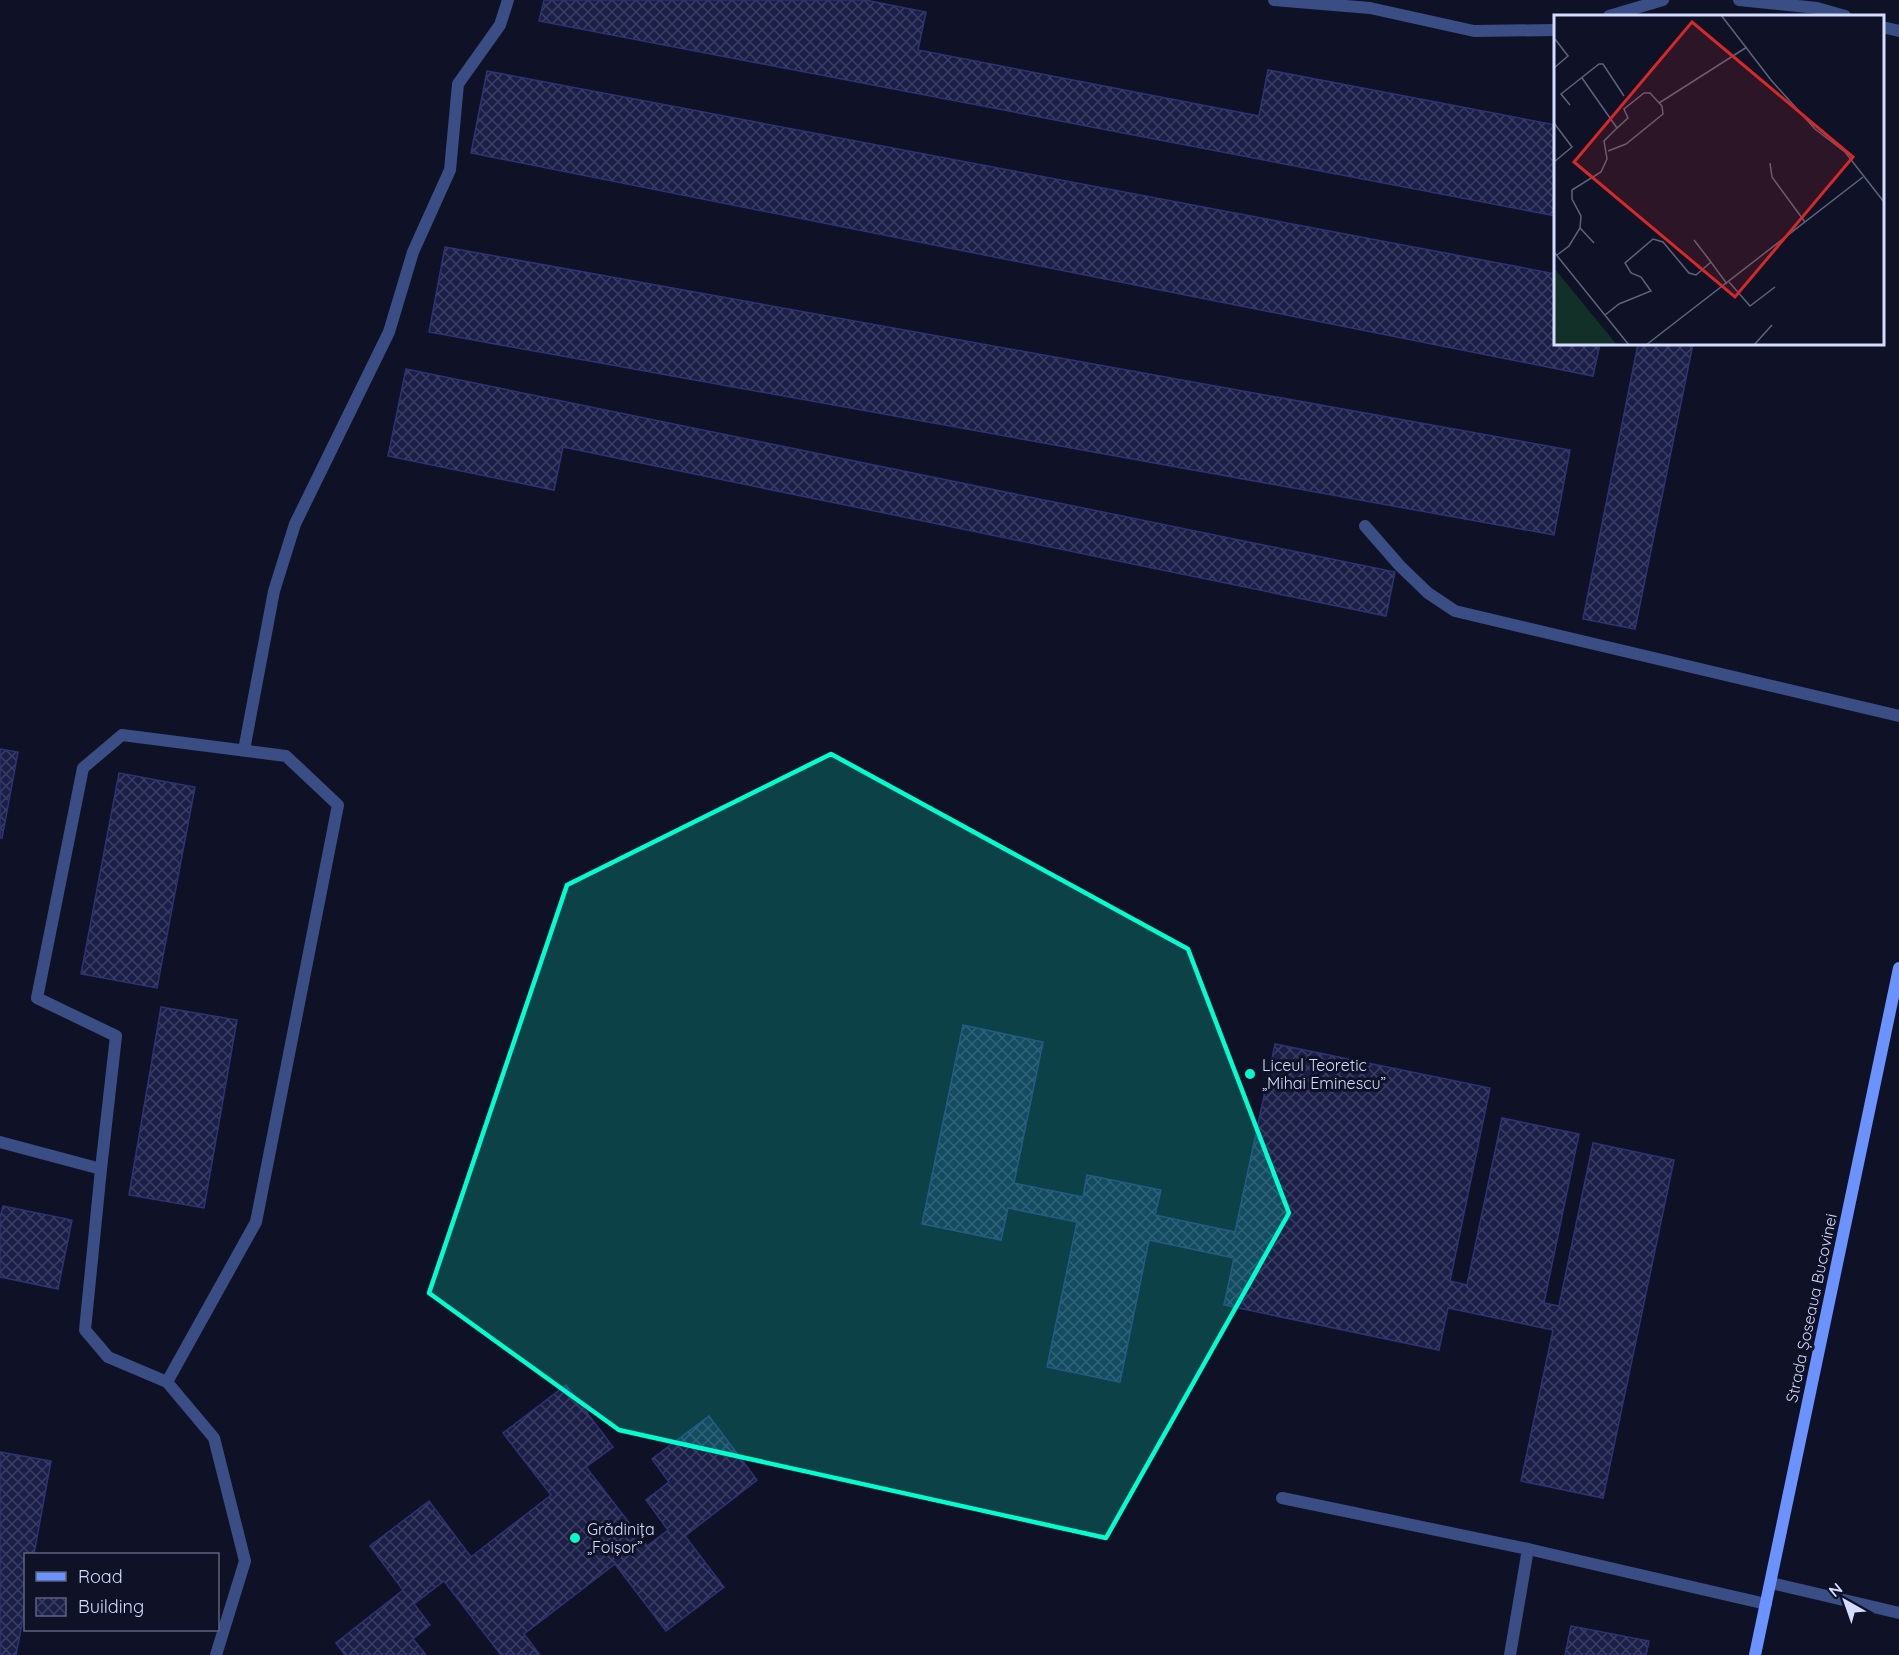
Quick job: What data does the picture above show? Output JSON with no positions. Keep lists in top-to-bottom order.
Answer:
{
  "streets": {
    "main road": ["Strada Șoseaua Bucovinei"]
  },
  "places": ["Liceul Teoretic „Mihai Eminescu”", "Grădinița „Foișor”"],
  "legend": ["Road", "Building"],
  "north": "top left"
}
